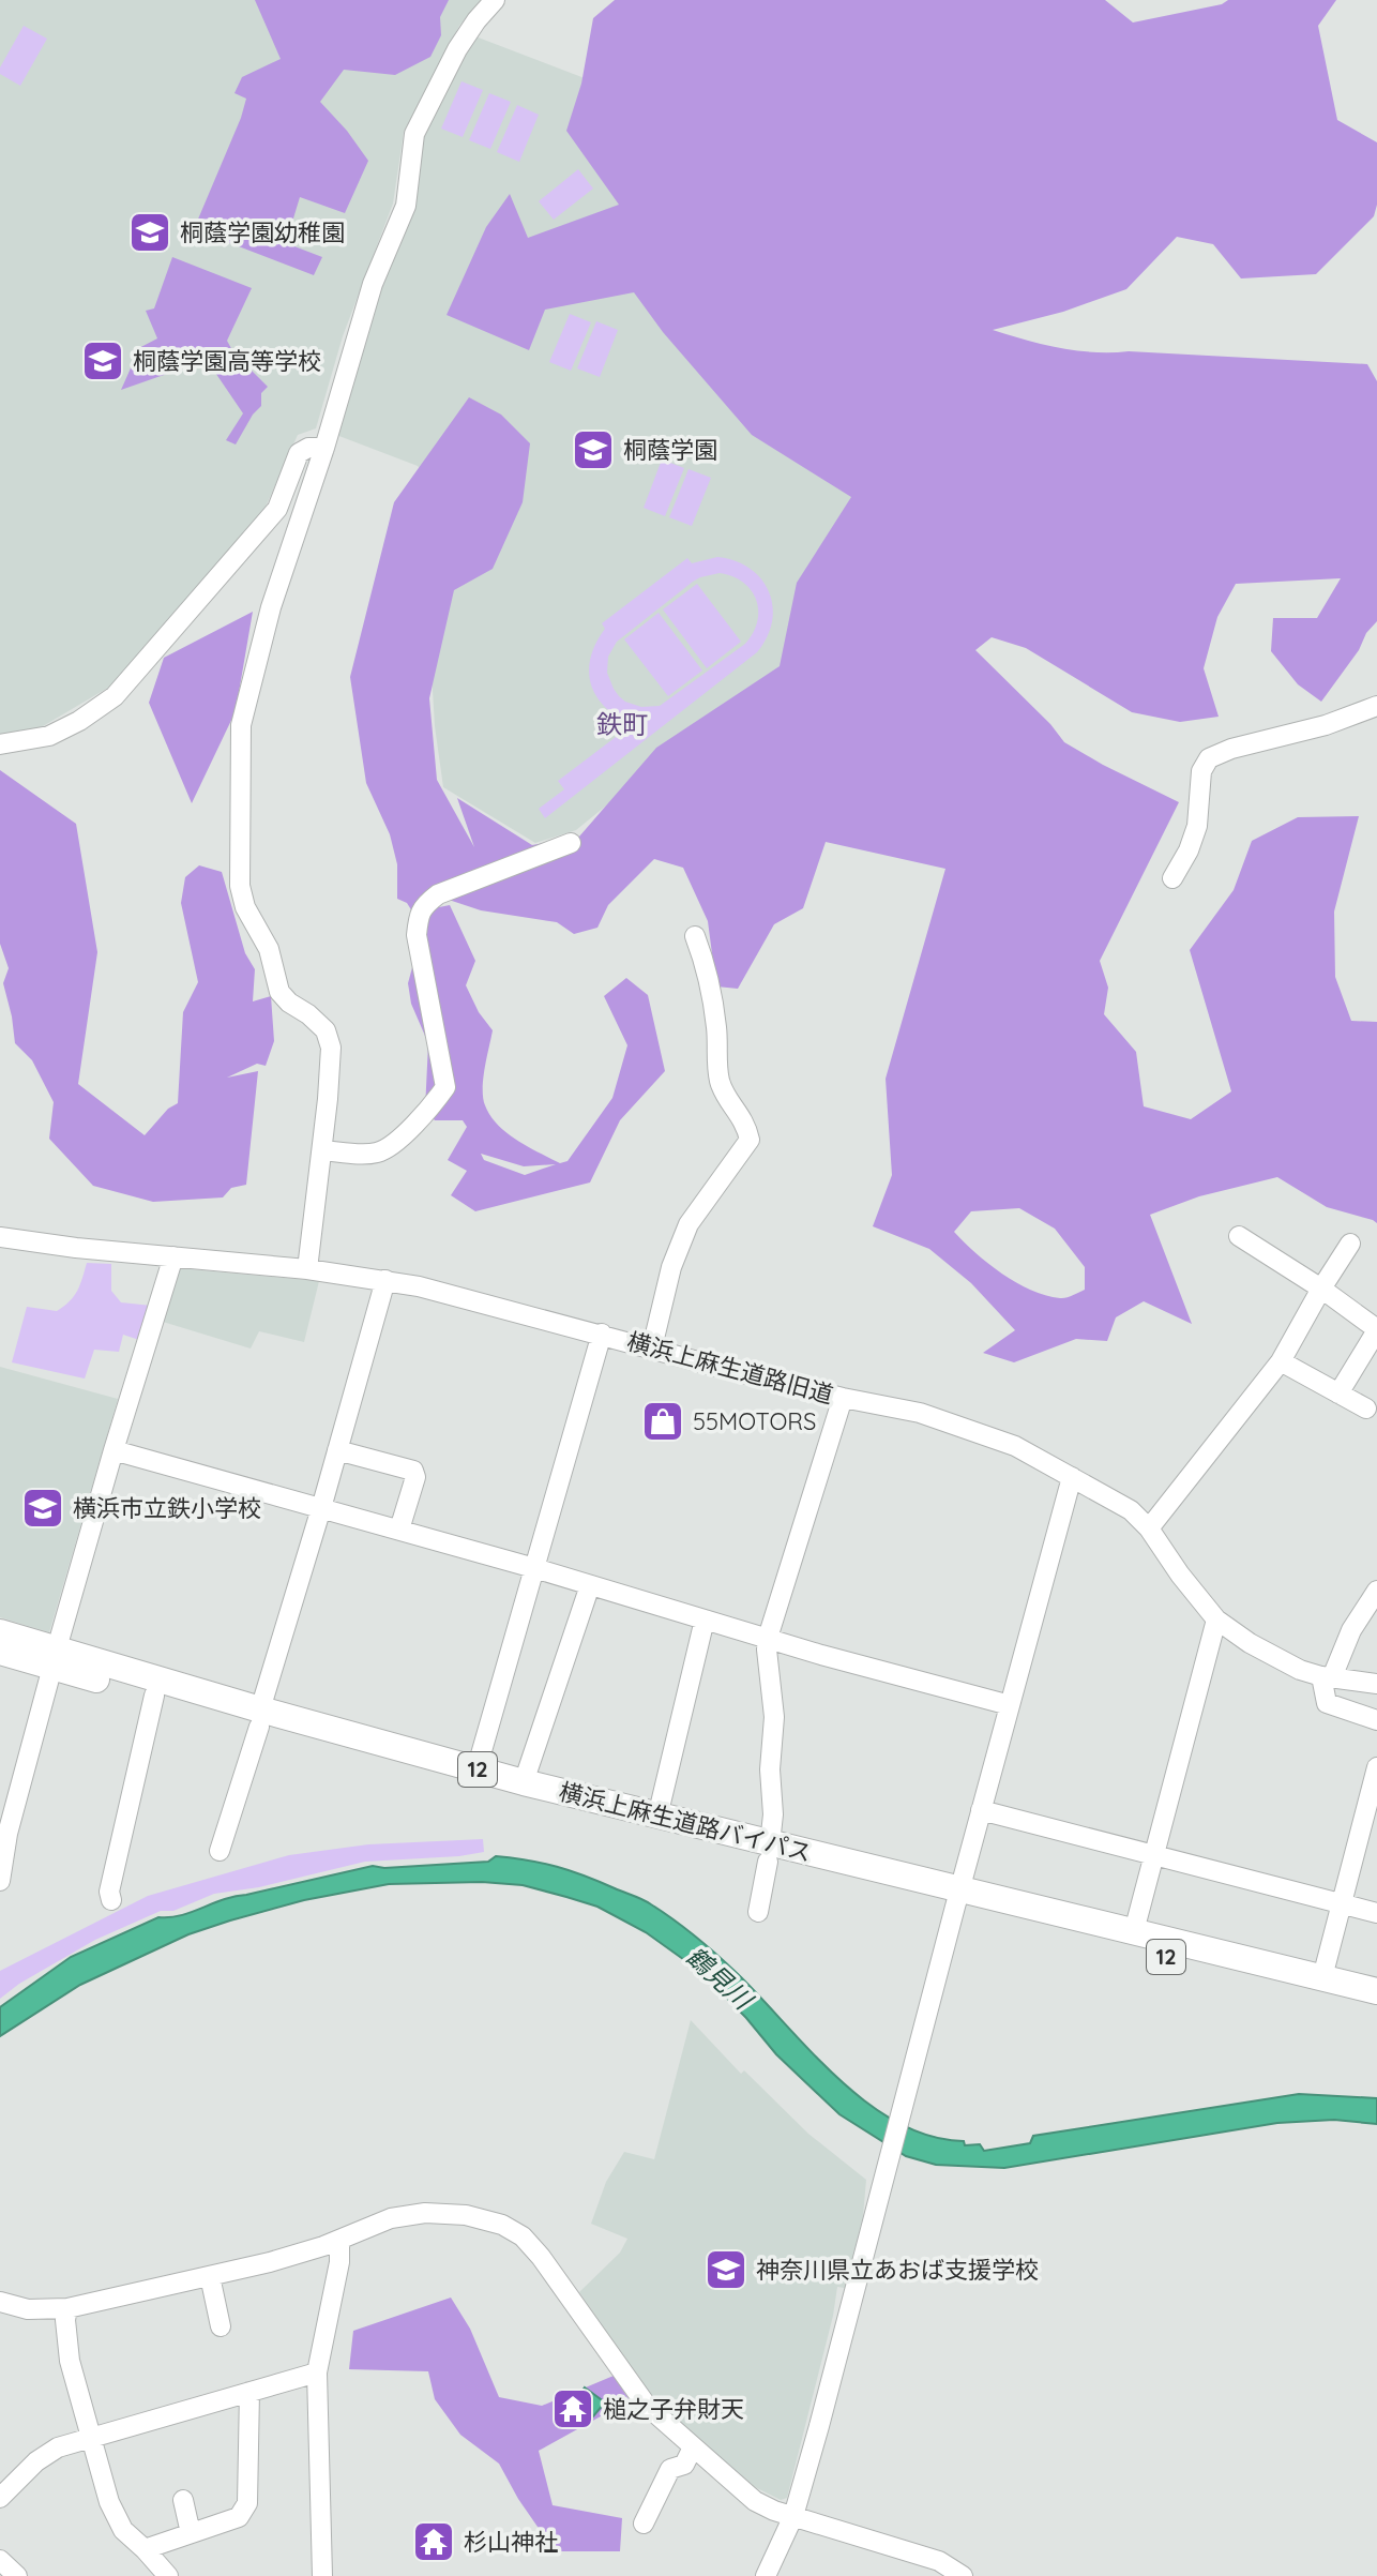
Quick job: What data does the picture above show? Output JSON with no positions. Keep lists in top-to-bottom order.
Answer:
{
  "streets": {
    "main road": ["12", "横浜上麻生道路バイパス"],
    "street": ["横浜上麻生道路旧道"]
  },
  "districts": ["鉄町"],
  "water": ["鶴見川"],
  "places": {
    "school or university": [
      "桐蔭学園幼稚園",
      "桐蔭学園高等学校",
      "桐蔭学園",
      "横浜市立鉄小学校",
      "神奈川県立あおば支援学校"
    ],
    "shop": ["55MOTORS"],
    "temple": ["槌之子弁財天", "杉山神社"]
  }
}
